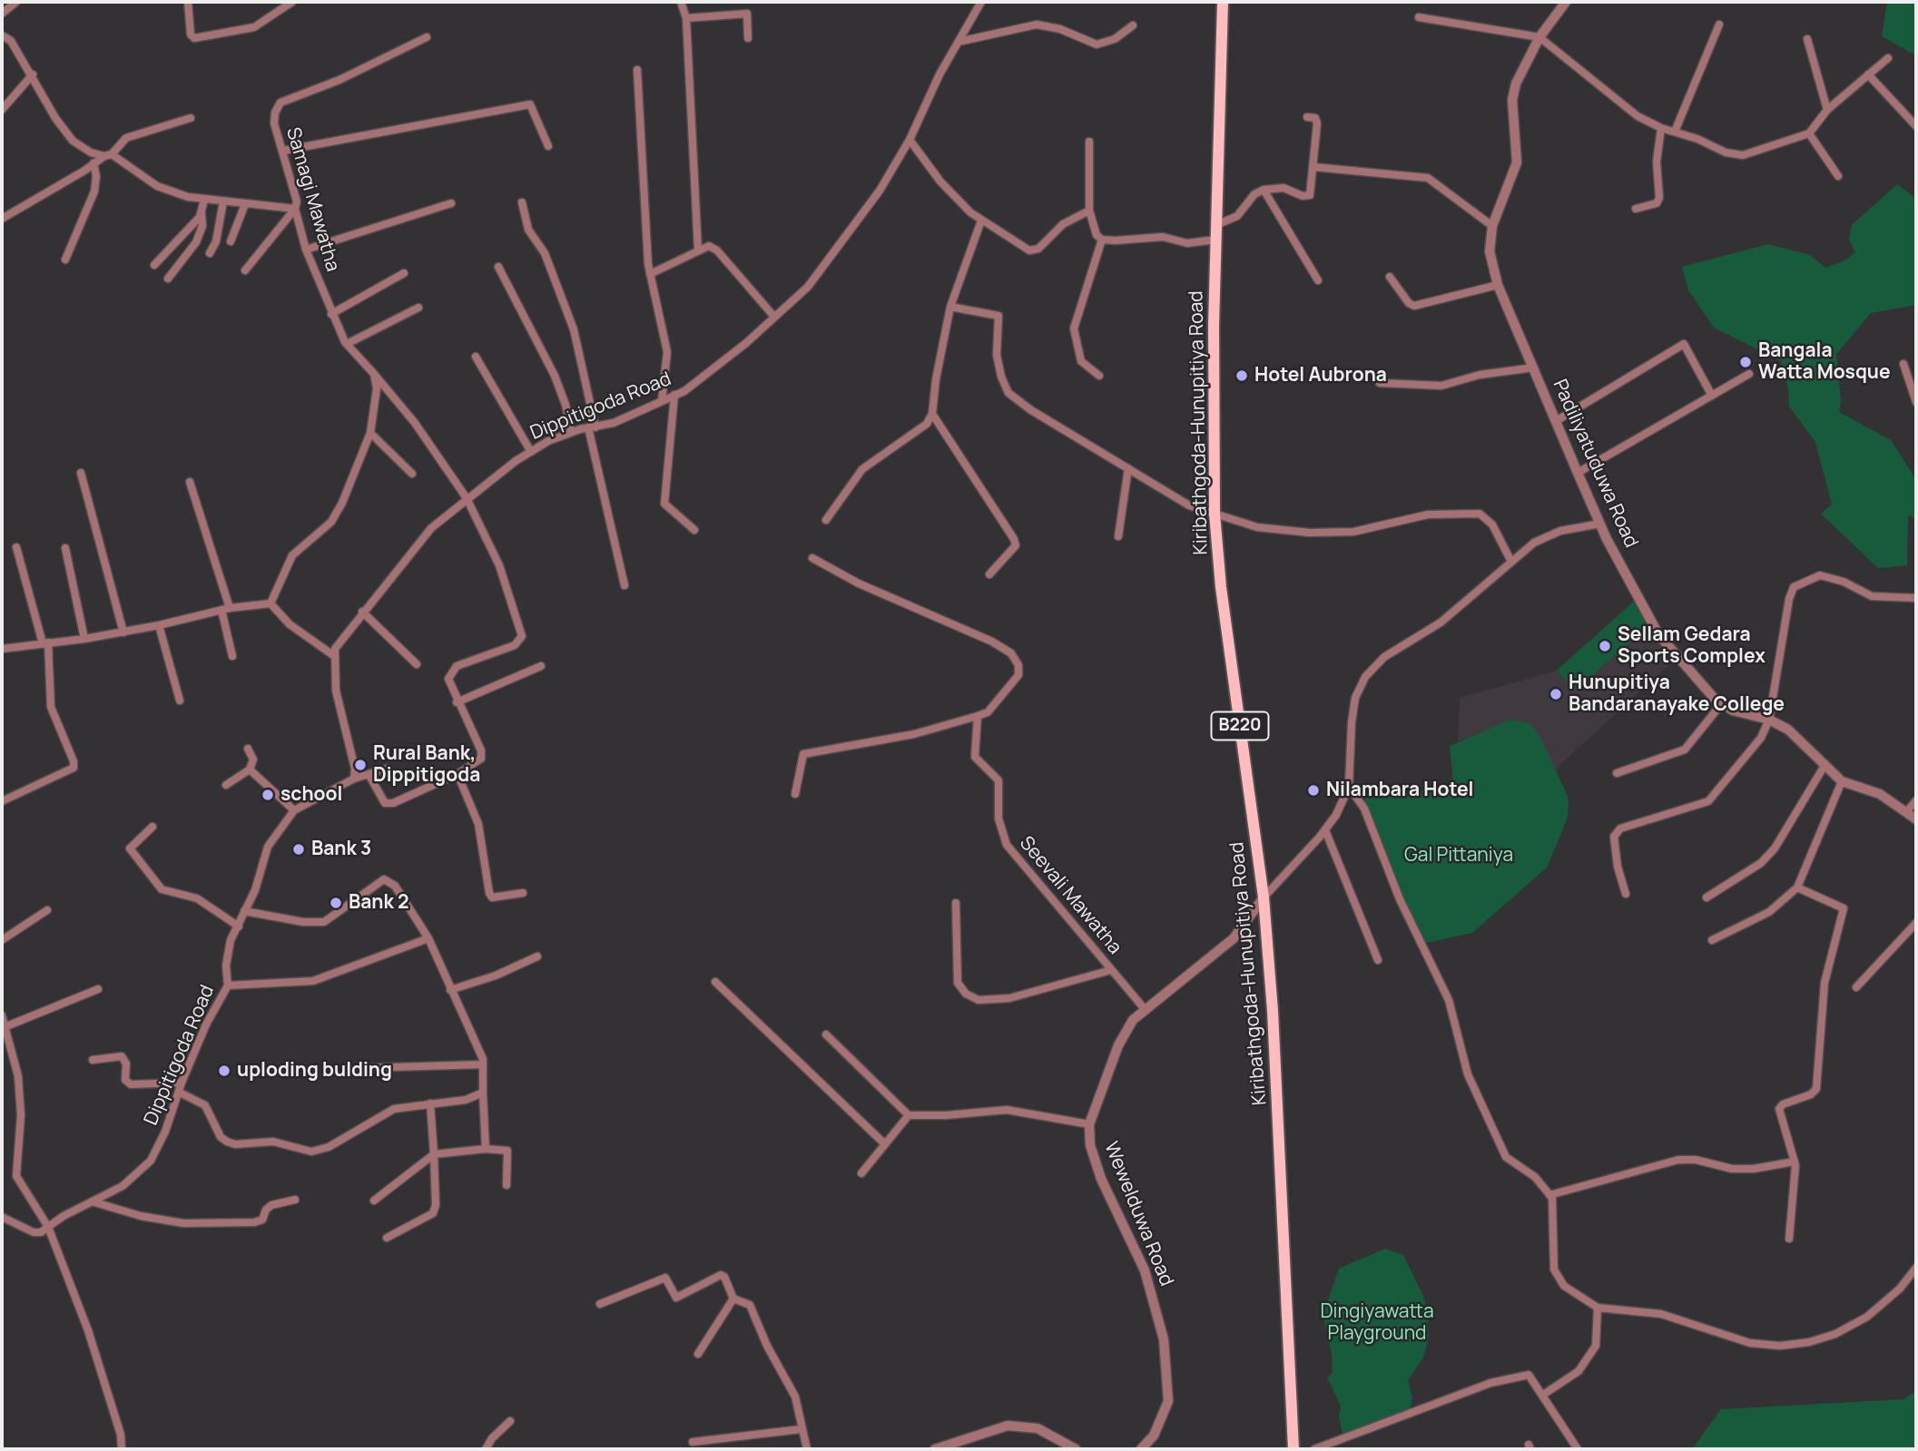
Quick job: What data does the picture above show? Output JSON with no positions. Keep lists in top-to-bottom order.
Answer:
{
  "streets": {
    "main road": ["Kiribathgoda-Hunupitiya Road", "B220"],
    "street": [
      "Samagi Mawatha",
      "Dippitigoda Road",
      "Padiliyatuduwa Road",
      "Seevali Mawatha",
      "Wewelduwa Road"
    ]
  },
  "crossings": [
    ["Samagi Mawatha", "Dippitigoda Road"],
    ["Kiribathgoda-Hunupitiya Road", "Wewelduwa Road"],
    ["Seevali Mawatha", "Wewelduwa Road"]
  ],
  "parks": ["Gal Pittaniya", "Dingiyawatta Playground"],
  "places": [
    "Bangala Watta Mosque",
    "Hotel Aubrona",
    "Sellam Gedara Sports Complex",
    "Hunupitiya Bandaranayake College",
    "Rural Bank, Dippitigoda",
    "Nilambara Hotel",
    "school",
    "Bank 3",
    "Bank 2",
    "uploding bulding"
  ]
}
